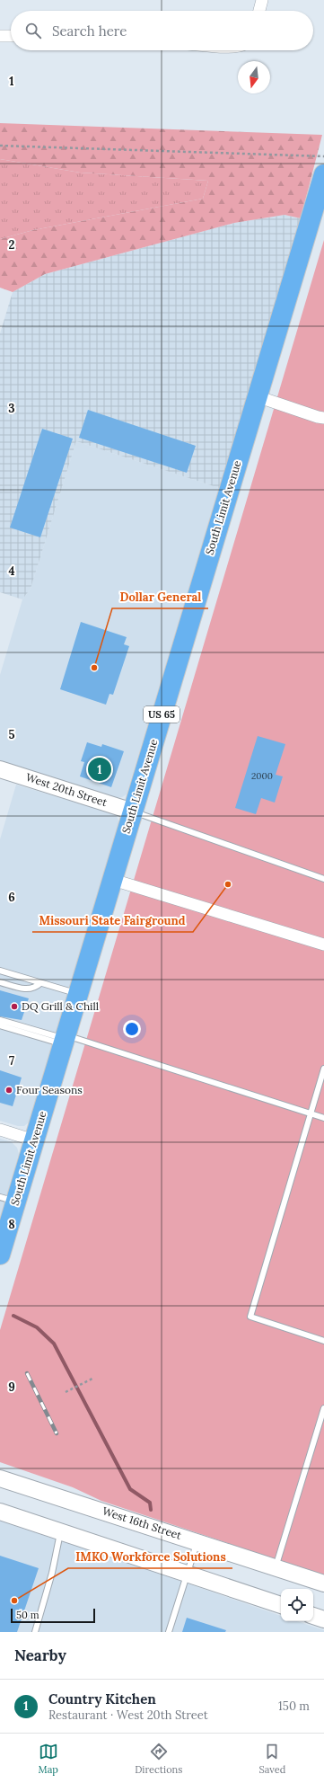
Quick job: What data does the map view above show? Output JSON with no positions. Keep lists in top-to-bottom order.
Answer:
{
  "streets": {
    "highway": ["South Limit Avenue", "US 65"],
    "main road": ["West 20th Street", "West 16th Street"]
  },
  "crossings": [
    ["South Limit Avenue", "West 20th Street"]
  ],
  "places": [
    "Dollar General",
    "Missouri State Fairground",
    "DQ Grill & Chill",
    "Four Seasons",
    "IMKO Workforce Solutions"
  ],
  "house_numbers": ["2000"],
  "scale_bar": "50 m",
  "north": "bottom",
  "page": {
    "search": "Search here",
    "pins": "1",
    "scale": "50 m",
    "heading": "Nearby",
    "list": [
      {
        "mark": "1",
        "name": "Country Kitchen",
        "note": "Restaurant · West 20th Street",
        "value": "150 m"
      }
    ],
    "nav": ["Map", "Directions", "Saved"]
  },
  "grid": {
    "rows": [
      "1",
      "2",
      "3",
      "4",
      "5",
      "6",
      "7",
      "8",
      "9"
    ]
  }
}
